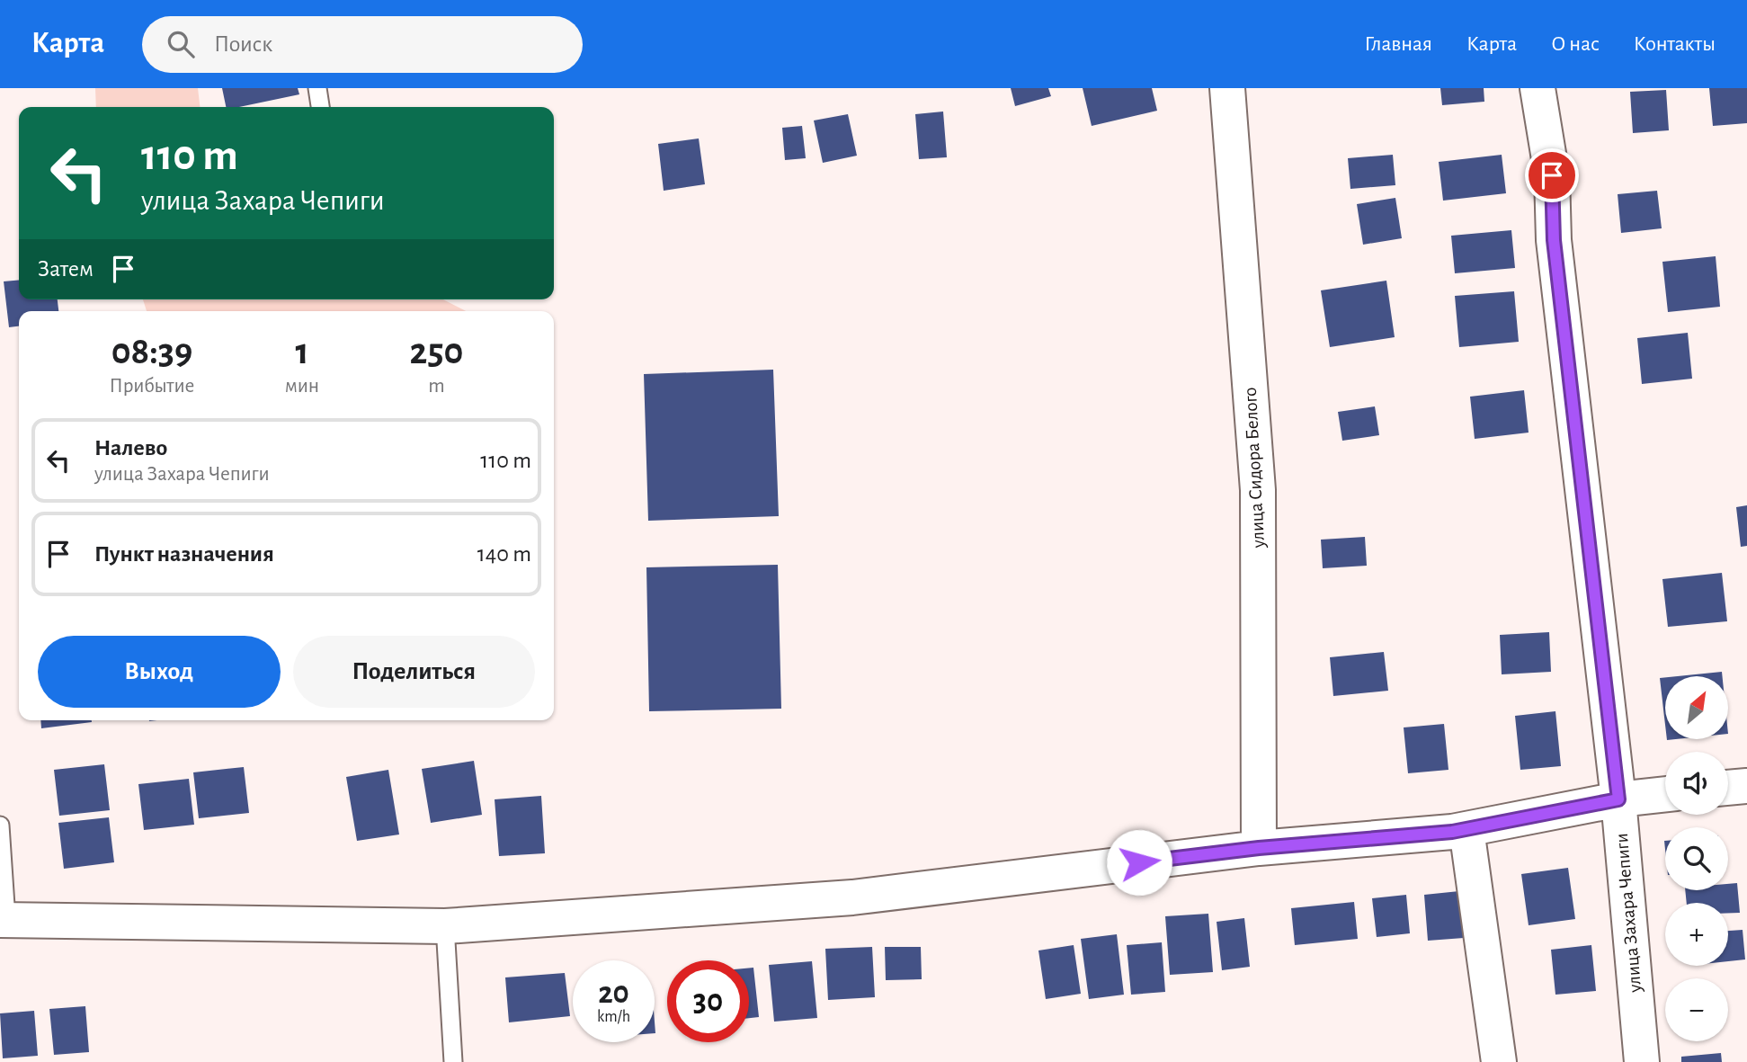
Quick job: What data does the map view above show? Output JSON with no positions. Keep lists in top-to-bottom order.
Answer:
{
  "streets": {
    "street": ["улица Сидора Белого", "улица Захара Чепиги"]
  },
  "north": "top right",
  "page": {
    "header": "Карта",
    "search": "Поиск",
    "nav": [
      "Главная",
      "Карта",
      "О нас",
      "Контакты"
    ],
    "turn": ["110 m", "улица Захара Чепиги"],
    "then": "Затем",
    "eta": [
      "08:39",
      "Прибытие",
      "1",
      "мин",
      "250",
      "m"
    ],
    "list": [
      {
        "name": "Налево",
        "note": "улица Захара Чепиги",
        "value": "110 m"
      },
      {
        "name": "Пункт назначения",
        "value": "140 m"
      }
    ],
    "buttons": ["Выход", "Поделиться"],
    "map_buttons": ["+", "−"],
    "speed": "20 km/h",
    "limit": "30"
  }
}
